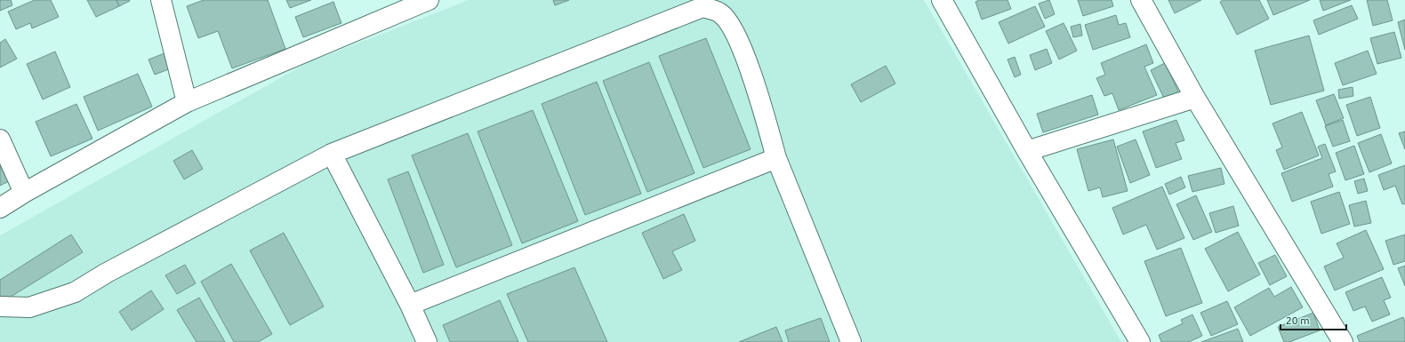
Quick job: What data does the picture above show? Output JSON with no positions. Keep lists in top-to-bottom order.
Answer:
{
  "scale_bar": "20 m"
}
